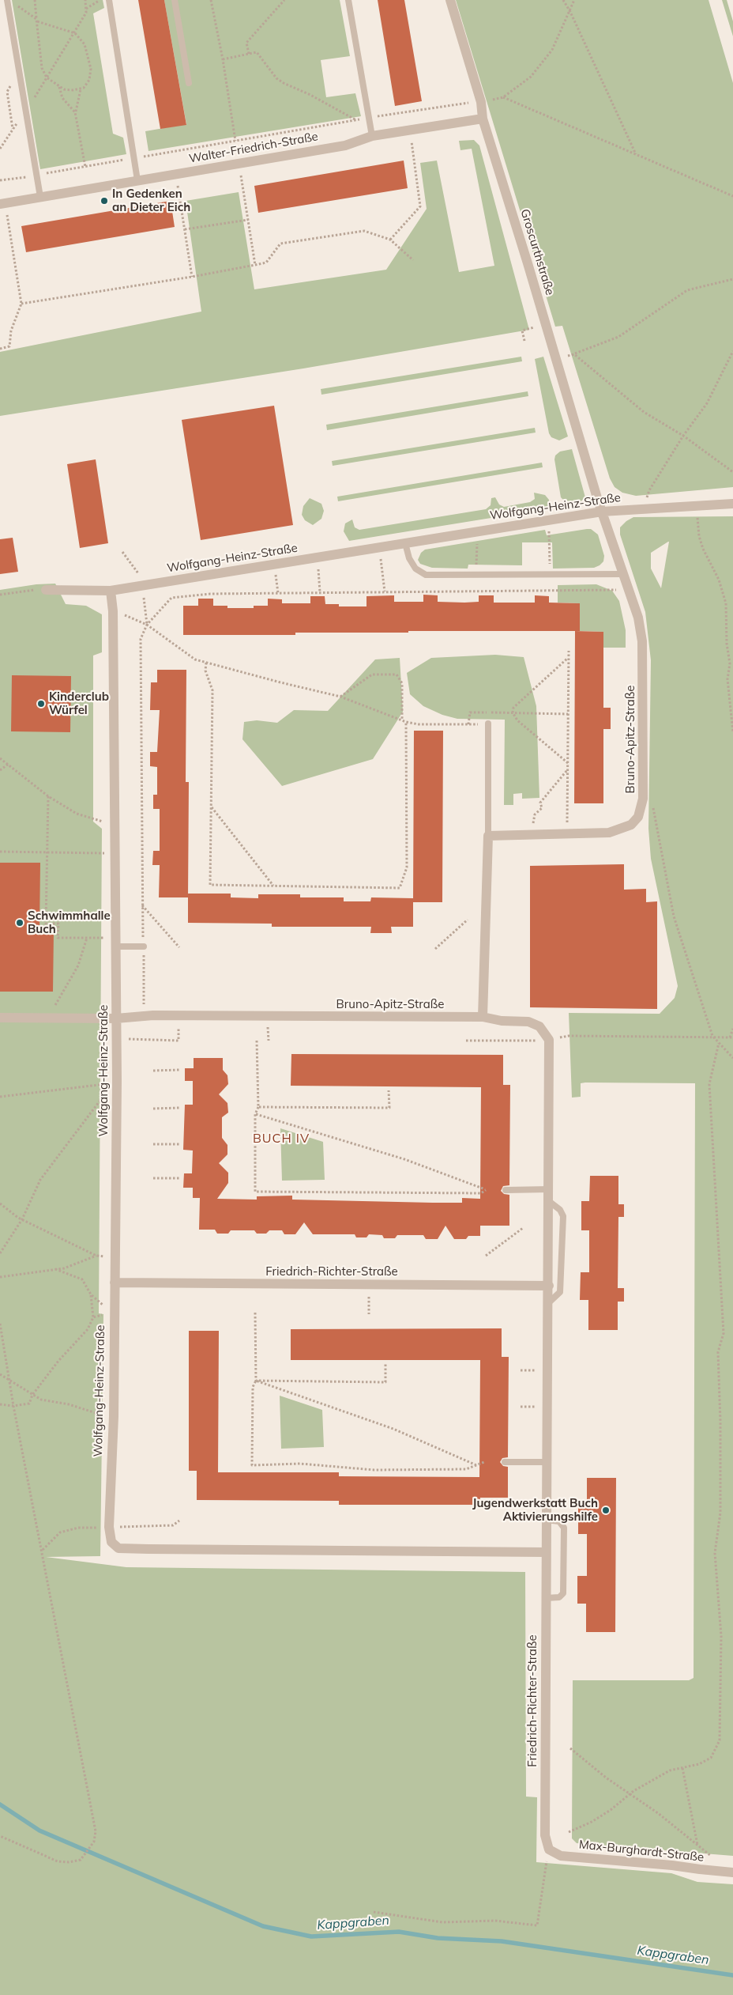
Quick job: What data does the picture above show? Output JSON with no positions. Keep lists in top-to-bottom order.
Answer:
{
  "streets": {
    "street": [
      "Walter-Friedrich-Straße",
      "Groscurthstraße",
      "Wolfgang-Heinz-Straße",
      "Bruno-Apitz-Straße",
      "Friedrich-Richter-Straße",
      "Max-Burghardt-Straße"
    ]
  },
  "crossings": [
    ["Walter-Friedrich-Straße", "Groscurthstraße"],
    ["Groscurthstraße", "Wolfgang-Heinz-Straße"],
    ["Groscurthstraße", "Bruno-Apitz-Straße"],
    ["Wolfgang-Heinz-Straße", "Bruno-Apitz-Straße"],
    ["Wolfgang-Heinz-Straße", "Friedrich-Richter-Straße"],
    ["Bruno-Apitz-Straße", "Friedrich-Richter-Straße"],
    ["Friedrich-Richter-Straße", "Max-Burghardt-Straße"]
  ],
  "districts": ["BUCH IV"],
  "water": ["Kappgraben"],
  "places": [
    "In Gedenken an Dieter Eich",
    "Kinderclub Würfel",
    "Schwimmhalle Buch",
    "Jugendwerkstatt Buch Aktivierungshilfe"
  ]
}
